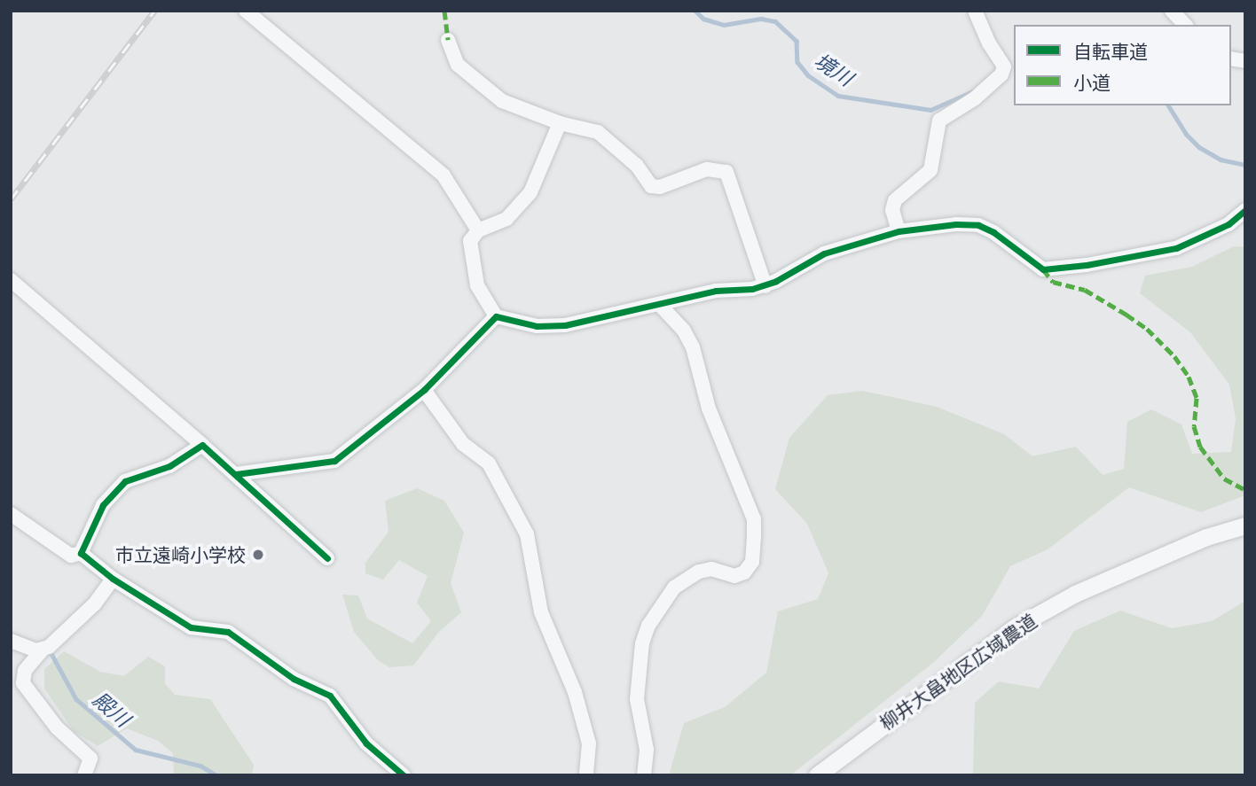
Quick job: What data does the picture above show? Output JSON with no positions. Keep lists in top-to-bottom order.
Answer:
{
  "streets": {
    "street": ["柳井大畠地区広域農道"]
  },
  "water": ["境川", "殿川"],
  "places": ["市立遠崎小学校"],
  "legend": ["自転車道", "小道"]
}
